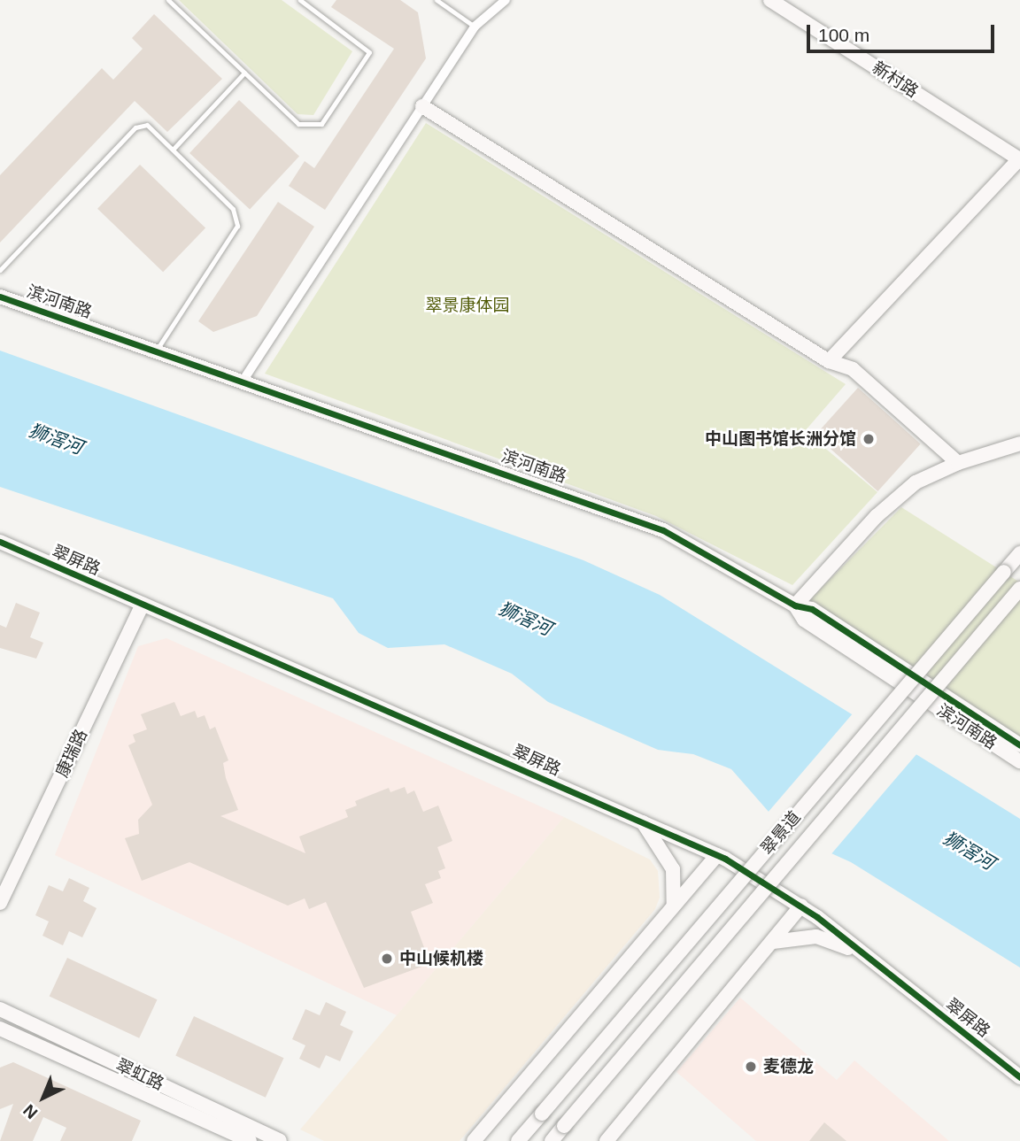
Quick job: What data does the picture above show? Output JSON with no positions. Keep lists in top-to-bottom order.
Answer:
{
  "streets": {
    "street": [
      "新村路",
      "滨河南路",
      "翠屏路",
      "康瑞路",
      "翠景道",
      "翠虹路"
    ]
  },
  "crossings": [
    ["翠屏路", "康瑞路"]
  ],
  "water": ["狮滘河"],
  "parks": ["翠景康体园"],
  "places": ["中山图书馆长洲分馆", "中山候机楼", "麦德龙"],
  "scale_bar": "100 m",
  "north": "bottom left"
}
